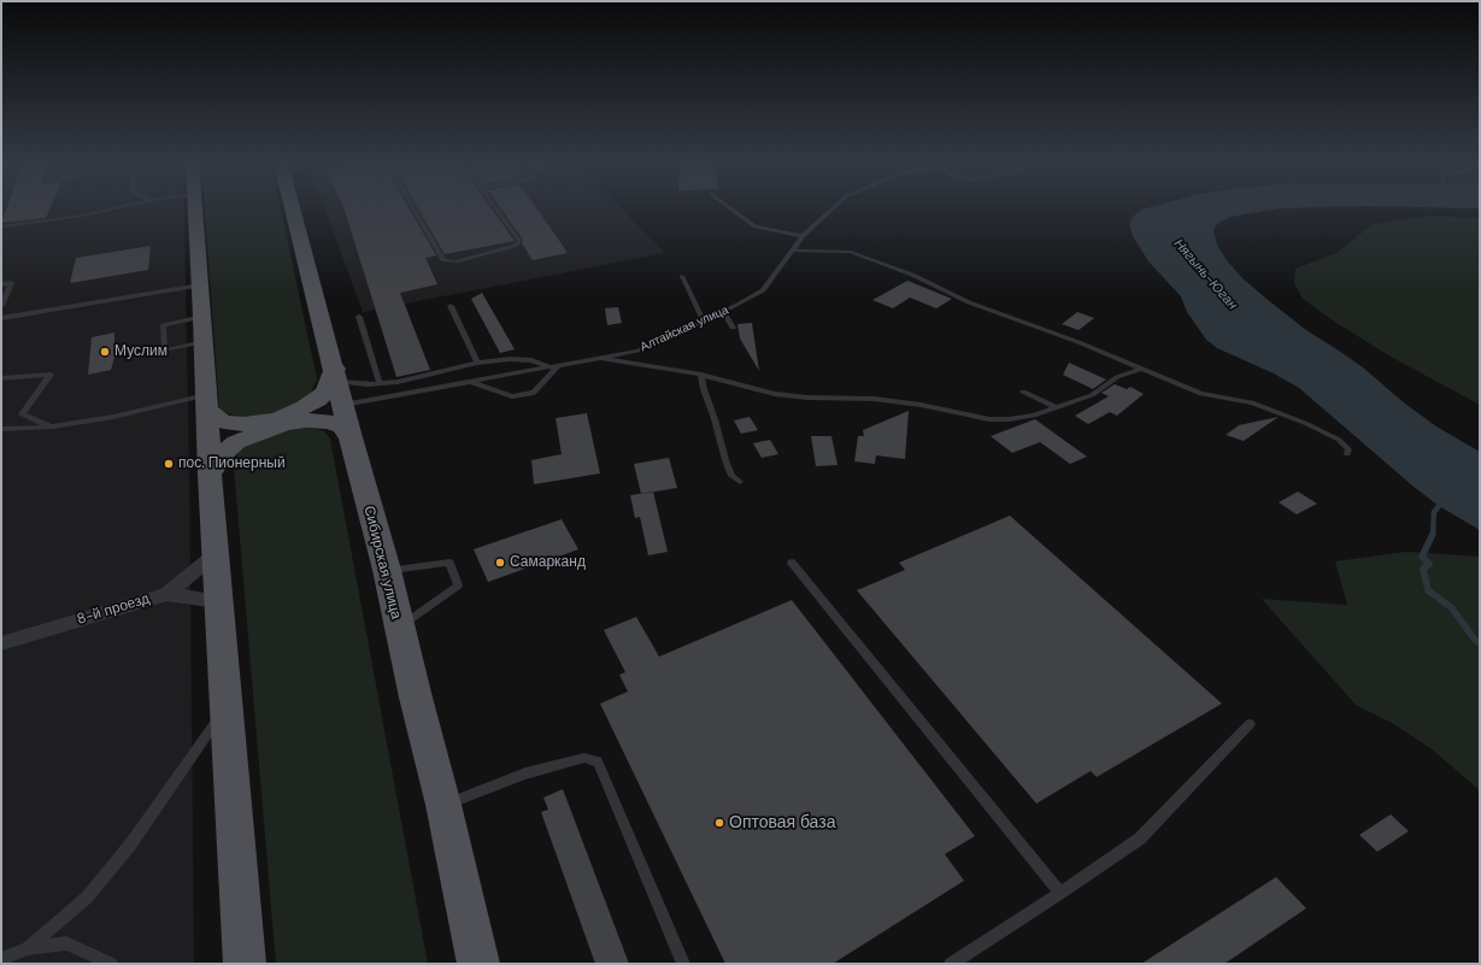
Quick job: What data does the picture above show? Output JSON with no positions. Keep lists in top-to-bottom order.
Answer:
{
  "streets": {
    "main road": ["Сибирская улица"],
    "street": ["8-й проезд"],
    "lane": ["Алтайская улица"]
  },
  "crossings": [
    ["Алтайская улица", "Сибирская улица"]
  ],
  "water": ["Нягынь-Юган"],
  "places": [
    "Муслим",
    "пос. Пионерный",
    "Самарканд",
    "Оптовая база"
  ]
}
